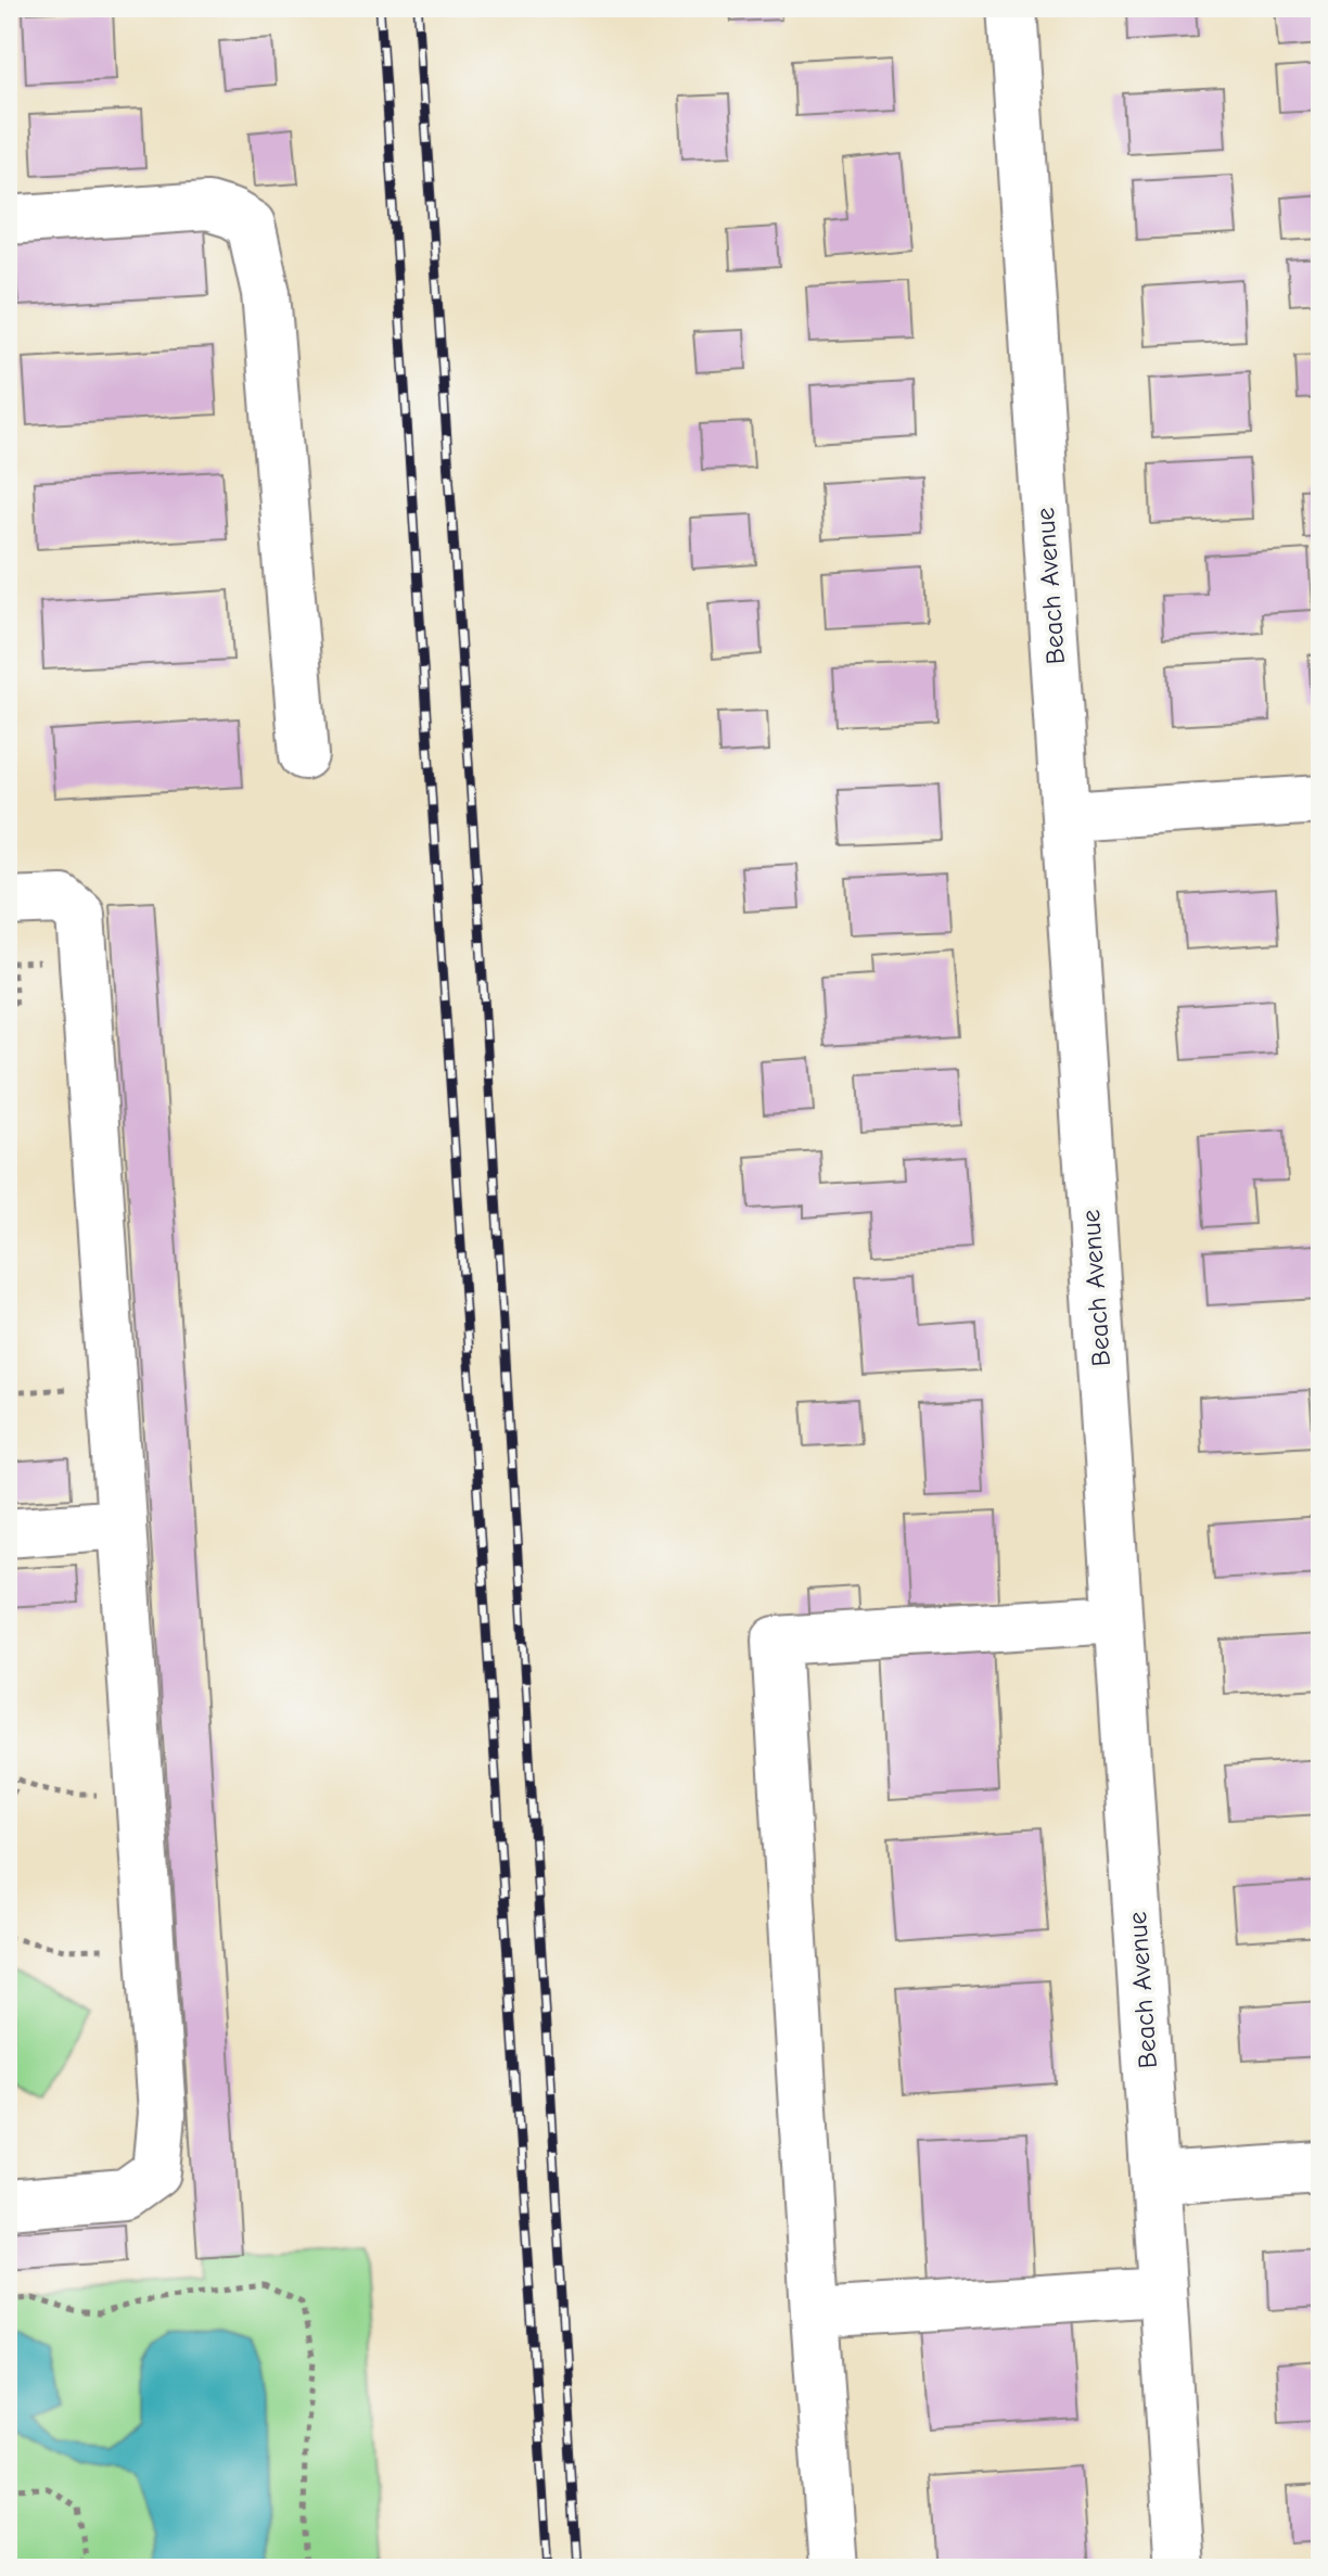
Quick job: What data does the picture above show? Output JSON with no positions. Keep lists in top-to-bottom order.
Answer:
{
  "streets": {
    "street": ["Beach Avenue"]
  }
}
